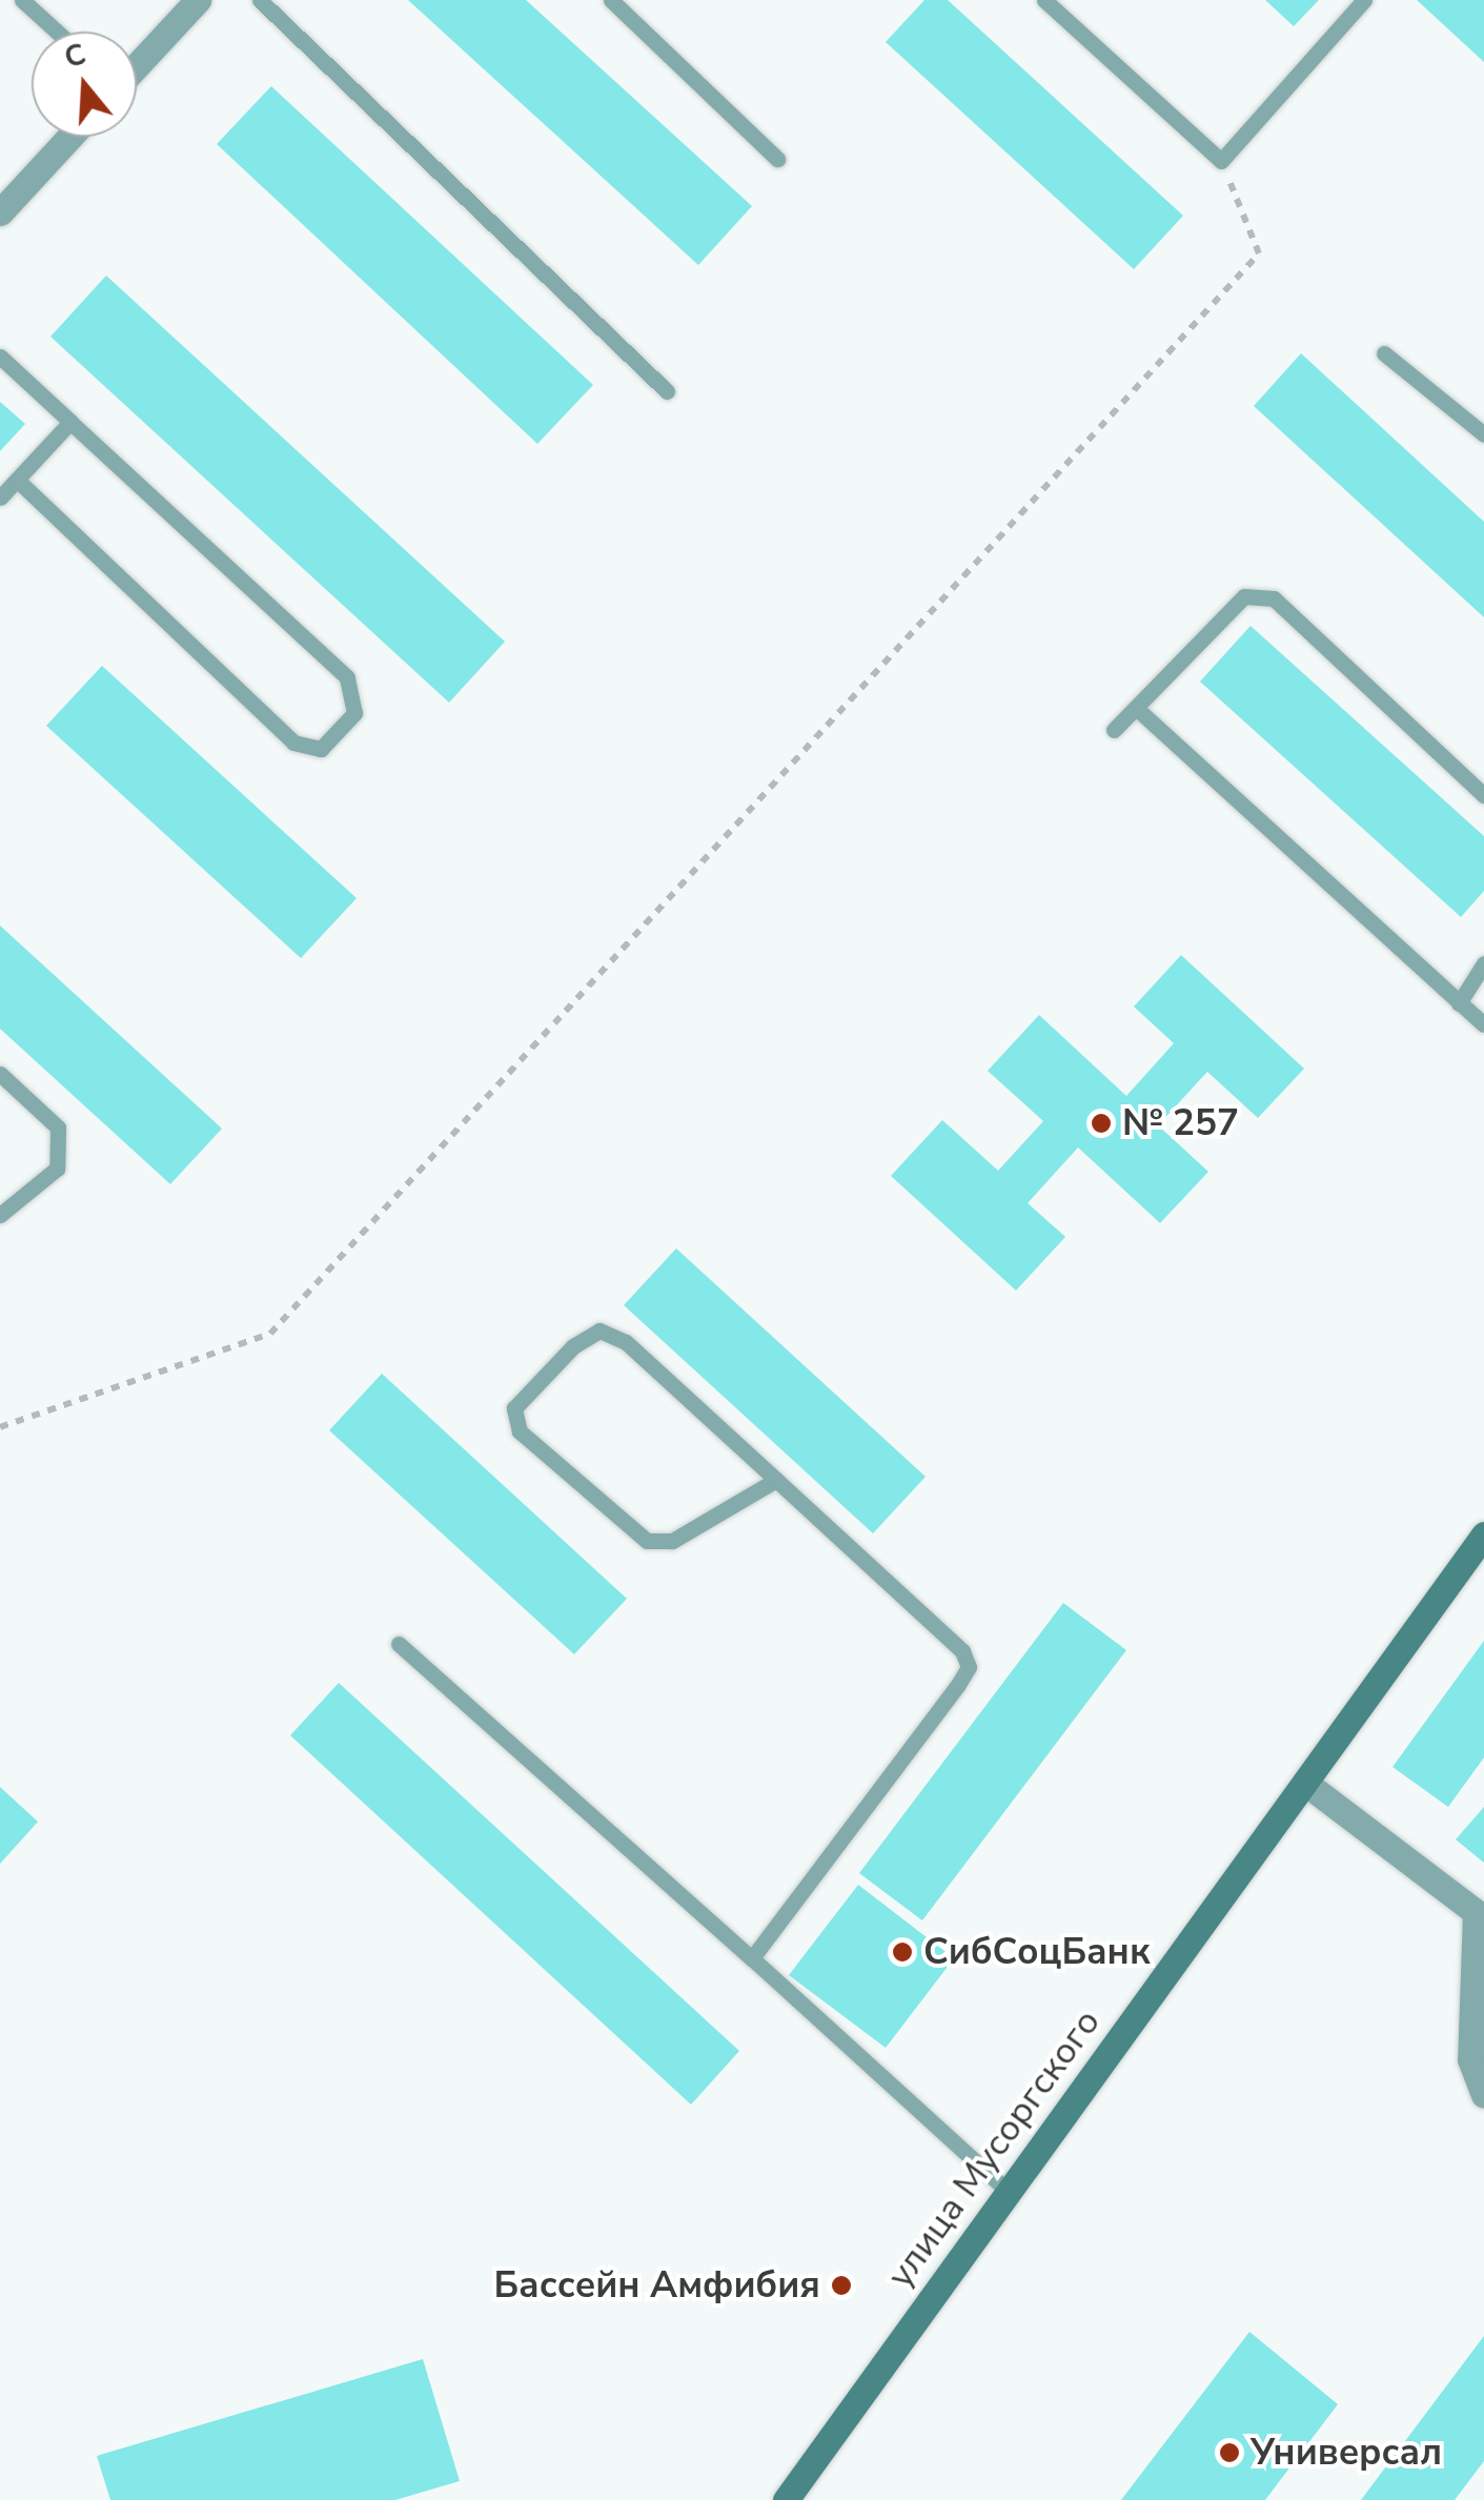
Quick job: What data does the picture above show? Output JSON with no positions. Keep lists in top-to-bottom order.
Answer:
{
  "streets": {
    "street": ["улица Мусоргского"]
  },
  "places": [
    "№ 257",
    "СибСоцБанк",
    "Бассейн Амфибия",
    "Универсал"
  ],
  "north": "top"
}
